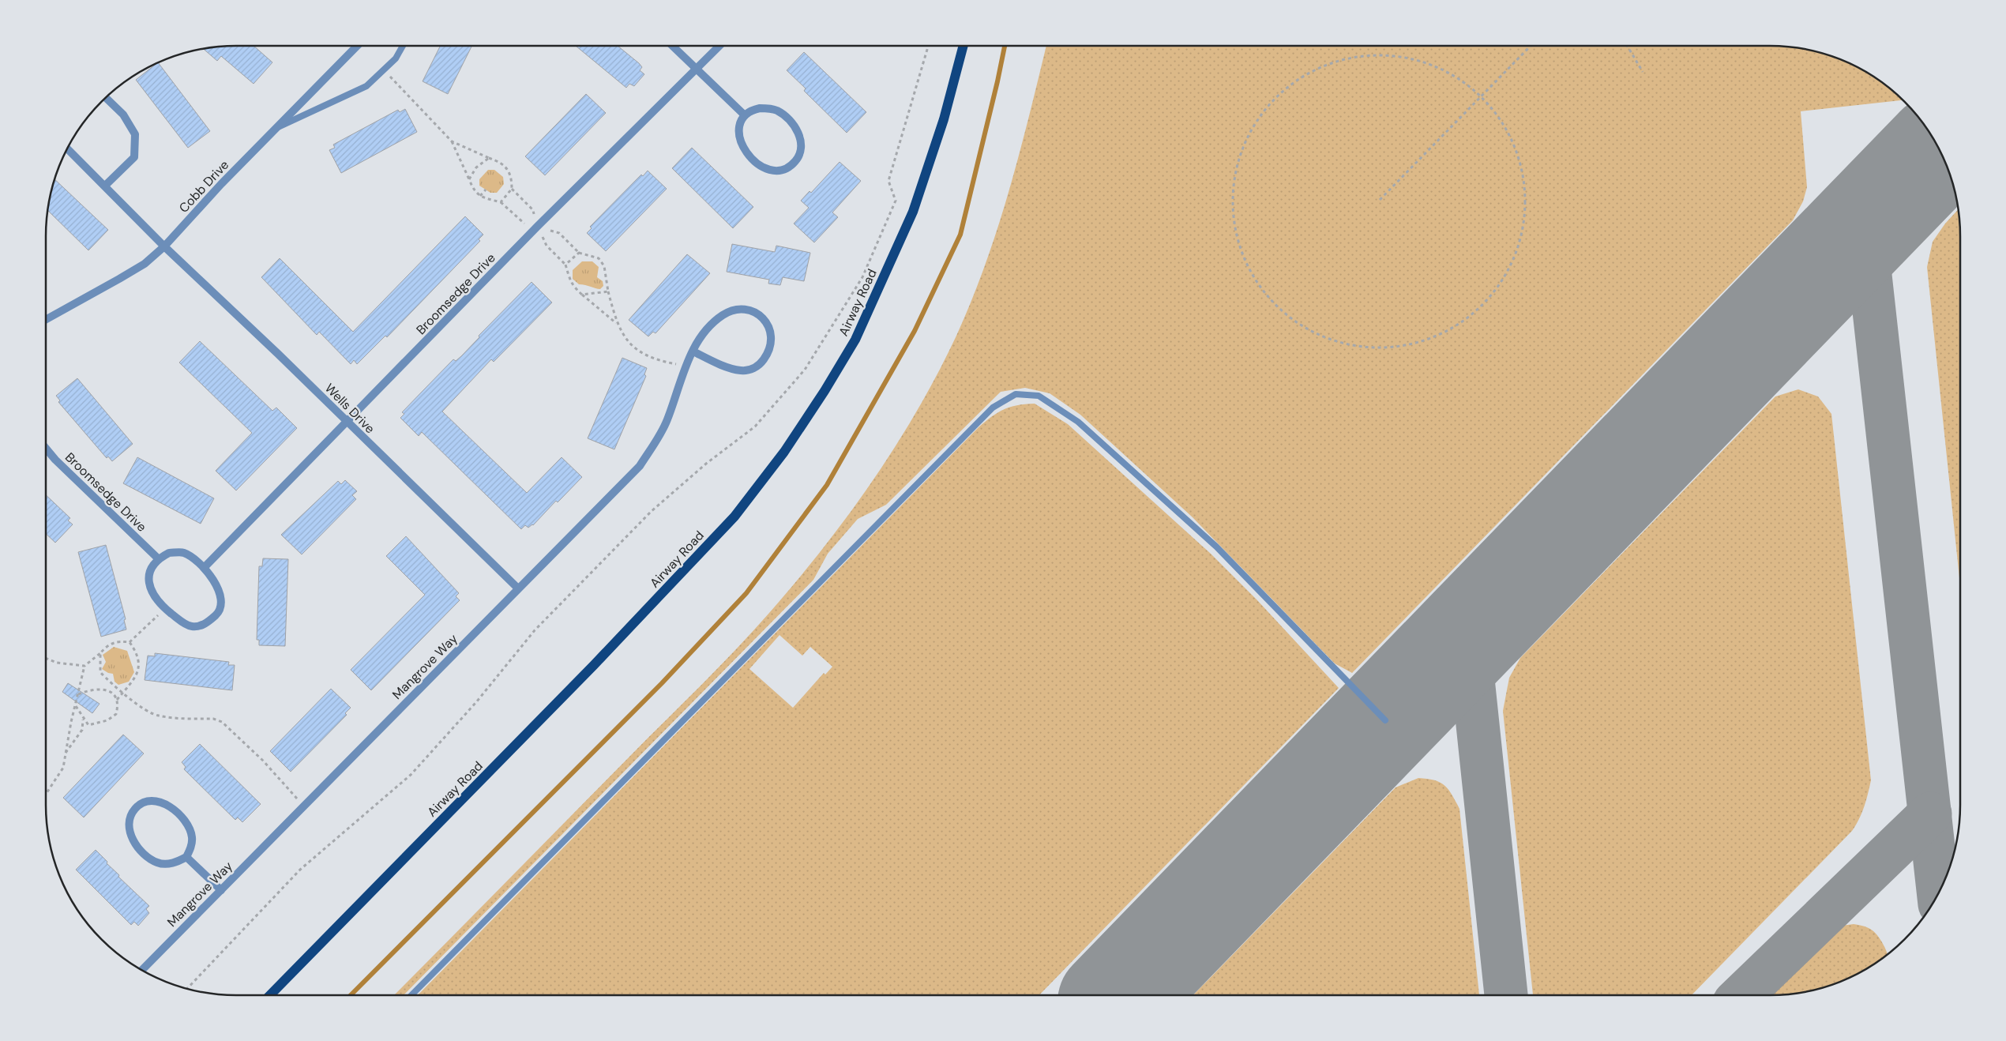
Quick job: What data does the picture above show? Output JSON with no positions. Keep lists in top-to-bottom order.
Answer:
{
  "streets": {
    "main road": ["Airway Road"],
    "street": [
      "Cobb Drive",
      "Broomsedge Drive",
      "Wells Drive",
      "Mangrove Way"
    ]
  },
  "crossings": [
    ["Cobb Drive", "Wells Drive"],
    ["Broomsedge Drive", "Wells Drive"],
    ["Wells Drive", "Mangrove Way"]
  ]
}
